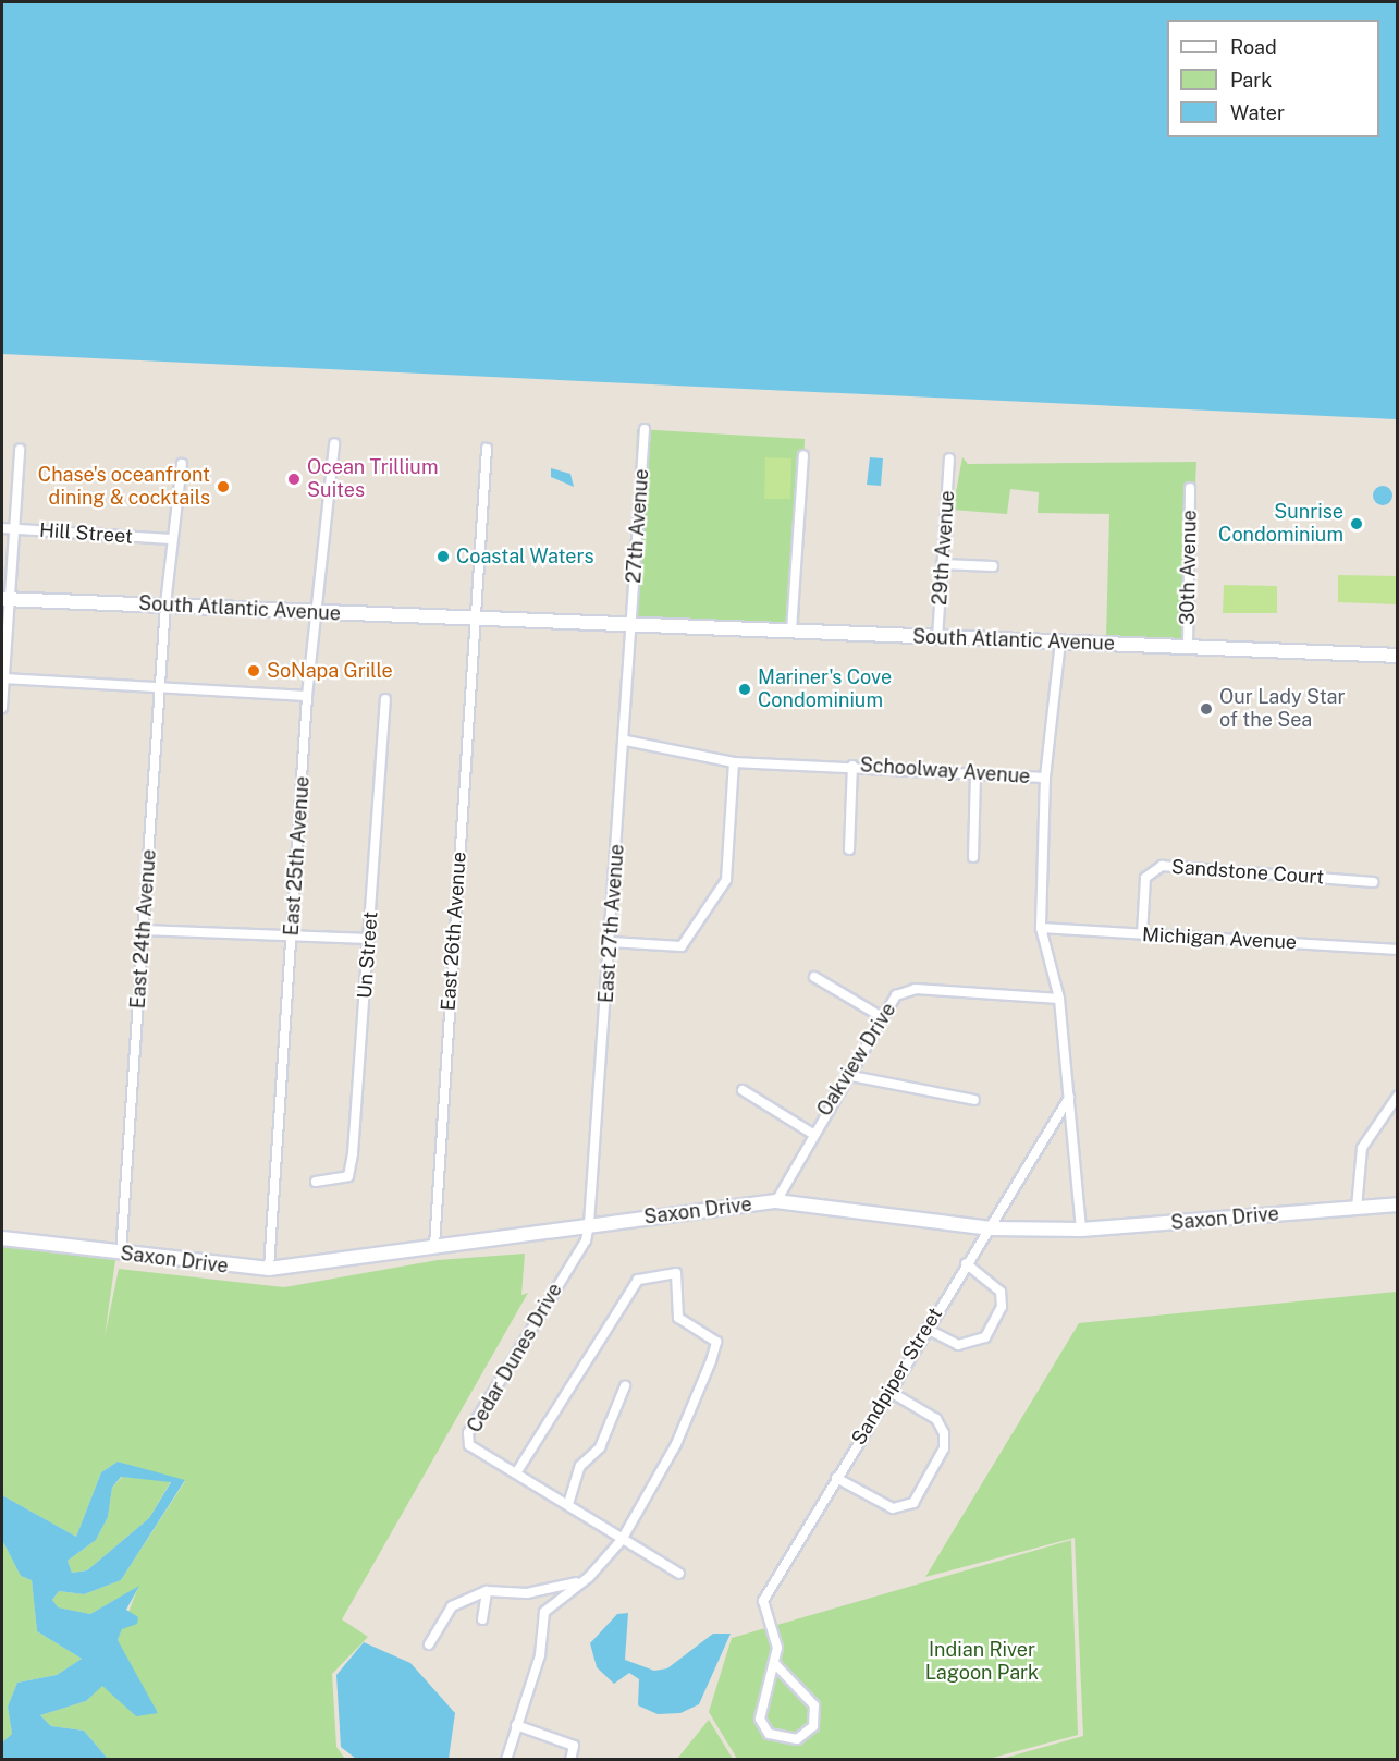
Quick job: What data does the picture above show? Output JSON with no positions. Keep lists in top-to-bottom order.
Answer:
{
  "streets": {
    "street": [
      "27th Avenue",
      "Hill Street",
      "29th Avenue",
      "30th Avenue",
      "South Atlantic Avenue",
      "Schoolway Avenue",
      "East 25th Avenue",
      "Sandstone Court",
      "East 27th Avenue",
      "East 24th Avenue",
      "East 26th Avenue",
      "Michigan Avenue",
      "Un Street",
      "Oakview Drive",
      "Saxon Drive",
      "Cedar Dunes Drive",
      "Sandpiper Street"
    ]
  },
  "crossings": [
    ["27th Avenue", "South Atlantic Avenue"],
    ["27th Avenue", "East 27th Avenue"],
    ["Hill Street", "East 24th Avenue"],
    ["29th Avenue", "South Atlantic Avenue"],
    ["30th Avenue", "South Atlantic Avenue"],
    ["South Atlantic Avenue", "East 25th Avenue"],
    ["South Atlantic Avenue", "East 27th Avenue"],
    ["South Atlantic Avenue", "East 24th Avenue"],
    ["South Atlantic Avenue", "East 26th Avenue"],
    ["Schoolway Avenue", "East 27th Avenue"],
    ["Schoolway Avenue", "Michigan Avenue"],
    ["Schoolway Avenue", "Oakview Drive"],
    ["Schoolway Avenue", "Saxon Drive"],
    ["Schoolway Avenue", "Sandpiper Street"],
    ["East 25th Avenue", "Saxon Drive"],
    ["Sandstone Court", "Michigan Avenue"],
    ["East 27th Avenue", "Saxon Drive"],
    ["East 27th Avenue", "Cedar Dunes Drive"],
    ["East 24th Avenue", "Saxon Drive"],
    ["East 26th Avenue", "Saxon Drive"],
    ["Oakview Drive", "Saxon Drive"],
    ["Saxon Drive", "Cedar Dunes Drive"],
    ["Saxon Drive", "Sandpiper Street"]
  ],
  "parks": ["Indian River Lagoon Park"],
  "places": [
    "Ocean Trillium Suites",
    "Chase's oceanfront dining & cocktails",
    "Sunrise Condominium",
    "Coastal Waters",
    "SoNapa Grille",
    "Mariner's Cove Condominium",
    "Our Lady Star of the Sea"
  ],
  "legend": ["Road", "Park", "Water"]
}
